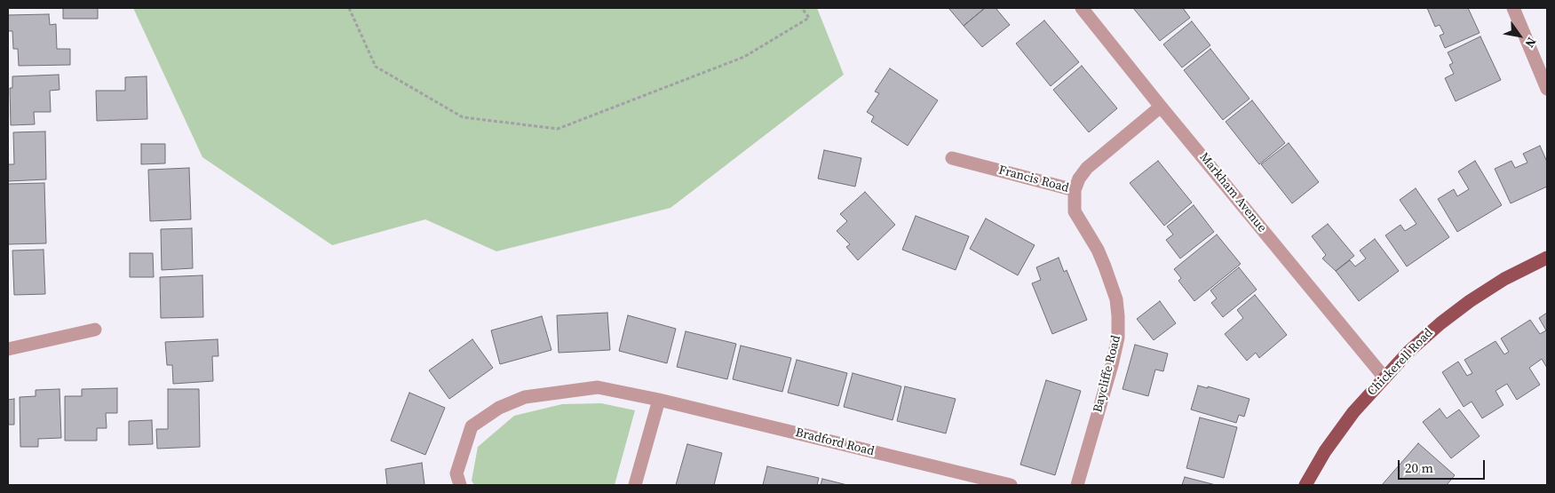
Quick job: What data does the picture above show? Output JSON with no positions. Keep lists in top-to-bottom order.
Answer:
{
  "streets": {
    "main road": ["Chickerell Road"],
    "street": [
      "Francis Road",
      "Markham Avenue",
      "Baycliffe Road",
      "Bradford Road"
    ]
  },
  "crossings": [
    ["Francis Road", "Markham Avenue"],
    ["Francis Road", "Baycliffe Road"],
    ["Markham Avenue", "Chickerell Road"]
  ],
  "scale_bar": "20 m",
  "north": "bottom right"
}
